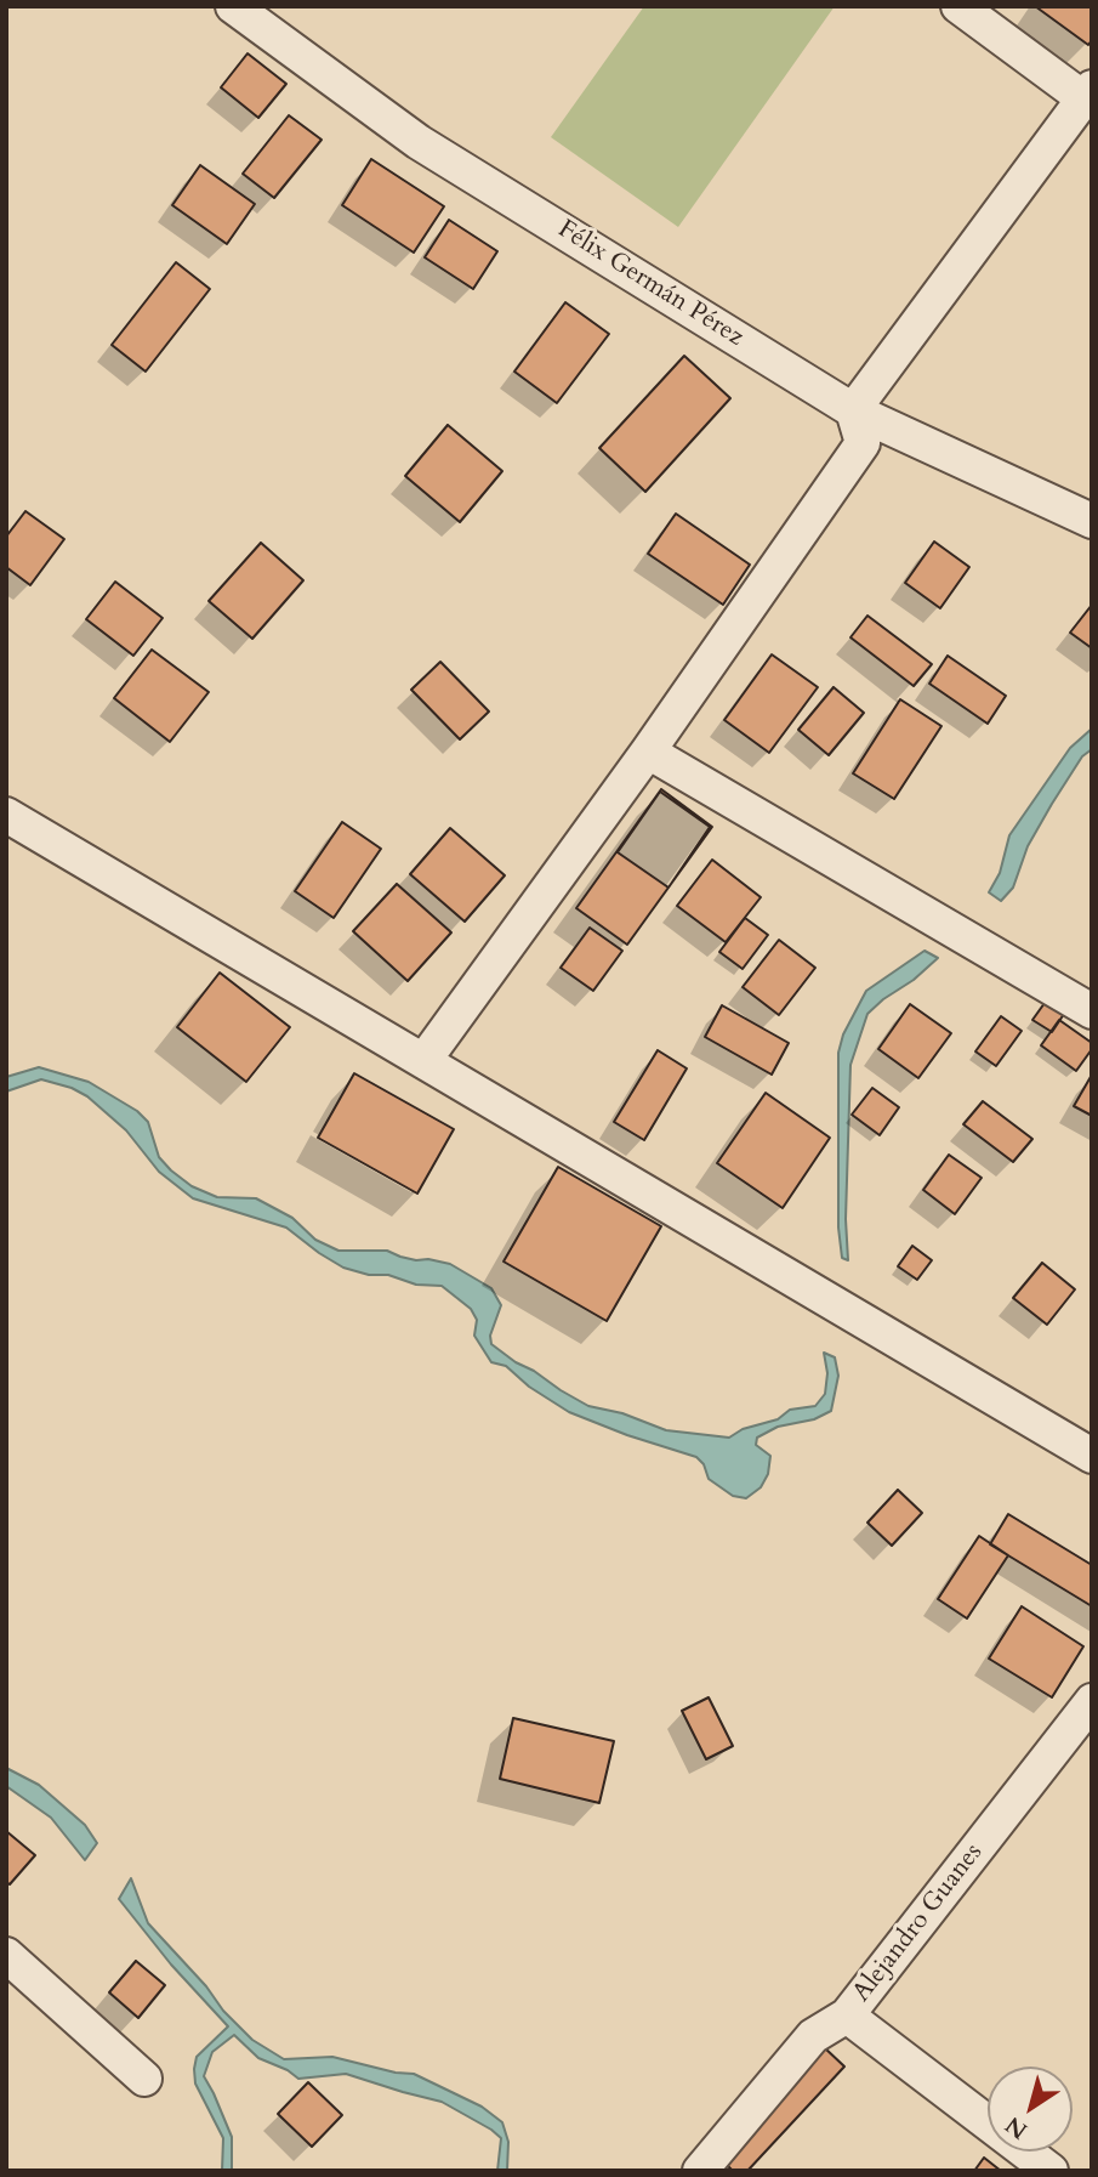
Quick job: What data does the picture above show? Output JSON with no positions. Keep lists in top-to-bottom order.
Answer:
{
  "streets": {
    "street": ["Félix Germán Pérez", "Alejandro Guanes"]
  },
  "north": "bottom left"
}
